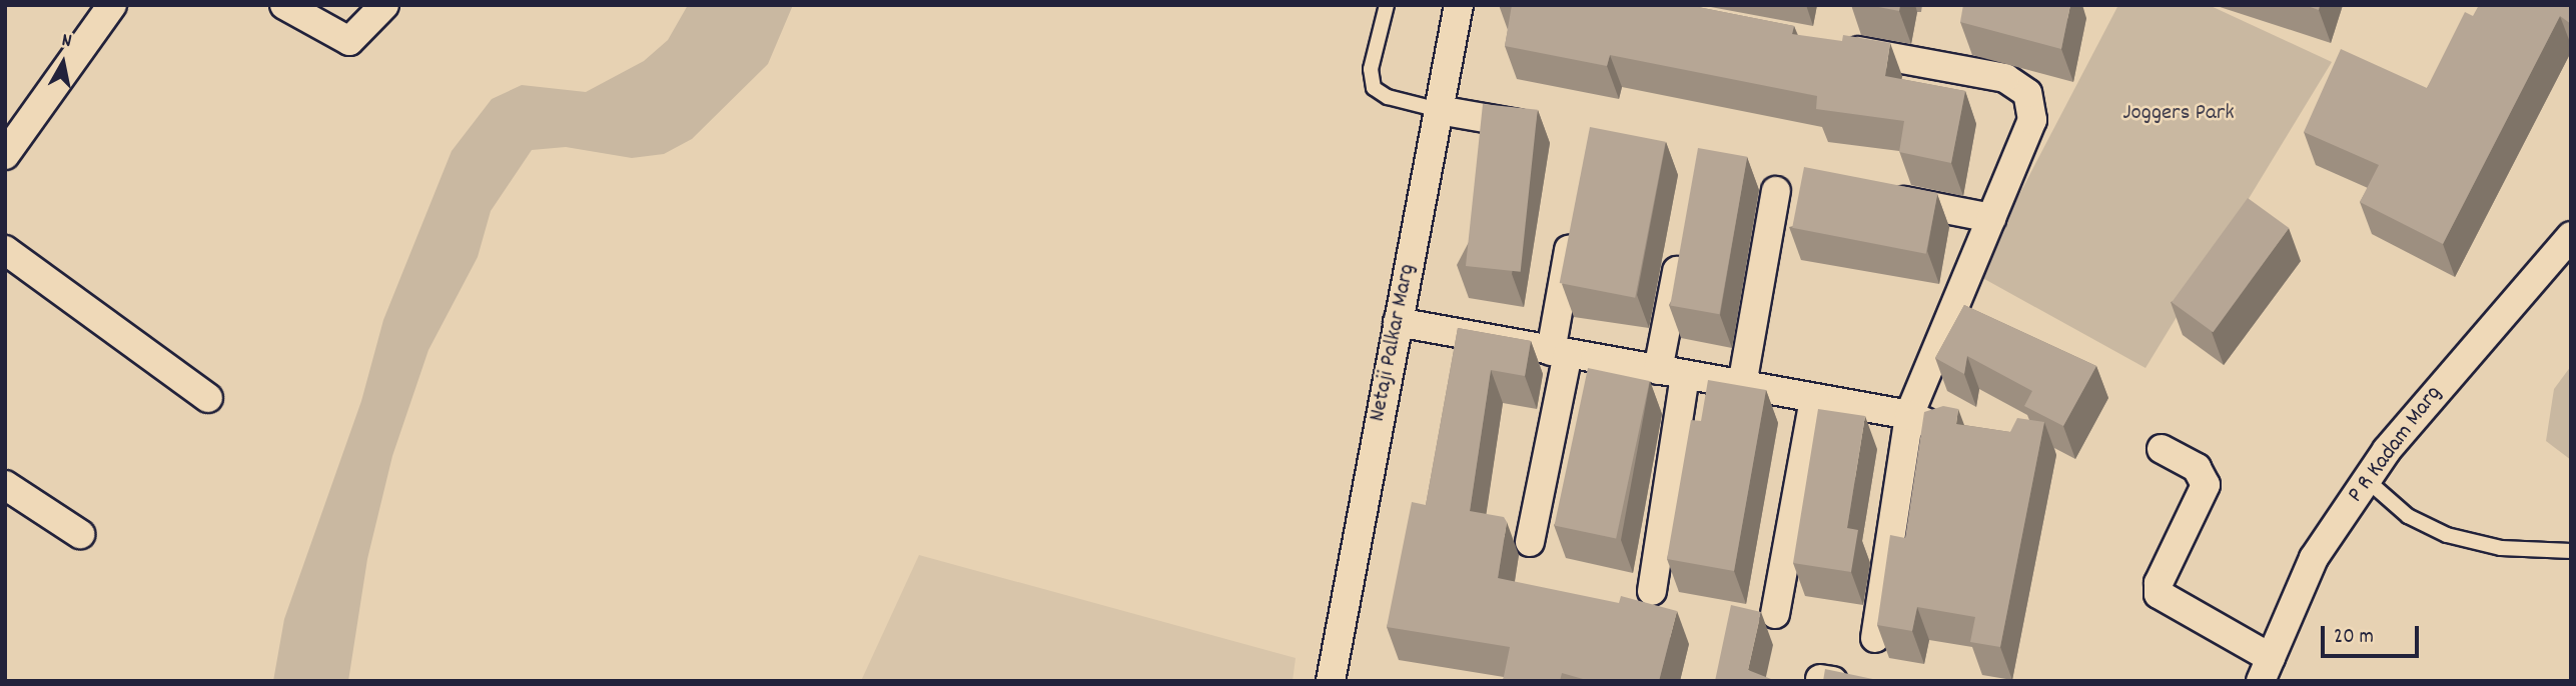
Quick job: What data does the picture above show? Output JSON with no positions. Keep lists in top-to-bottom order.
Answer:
{
  "streets": {
    "street": ["Netaji Palkar Marg", "P R Kadam Marg"]
  },
  "parks": ["Joggers Park"],
  "scale_bar": "20 m",
  "north": "top"
}
